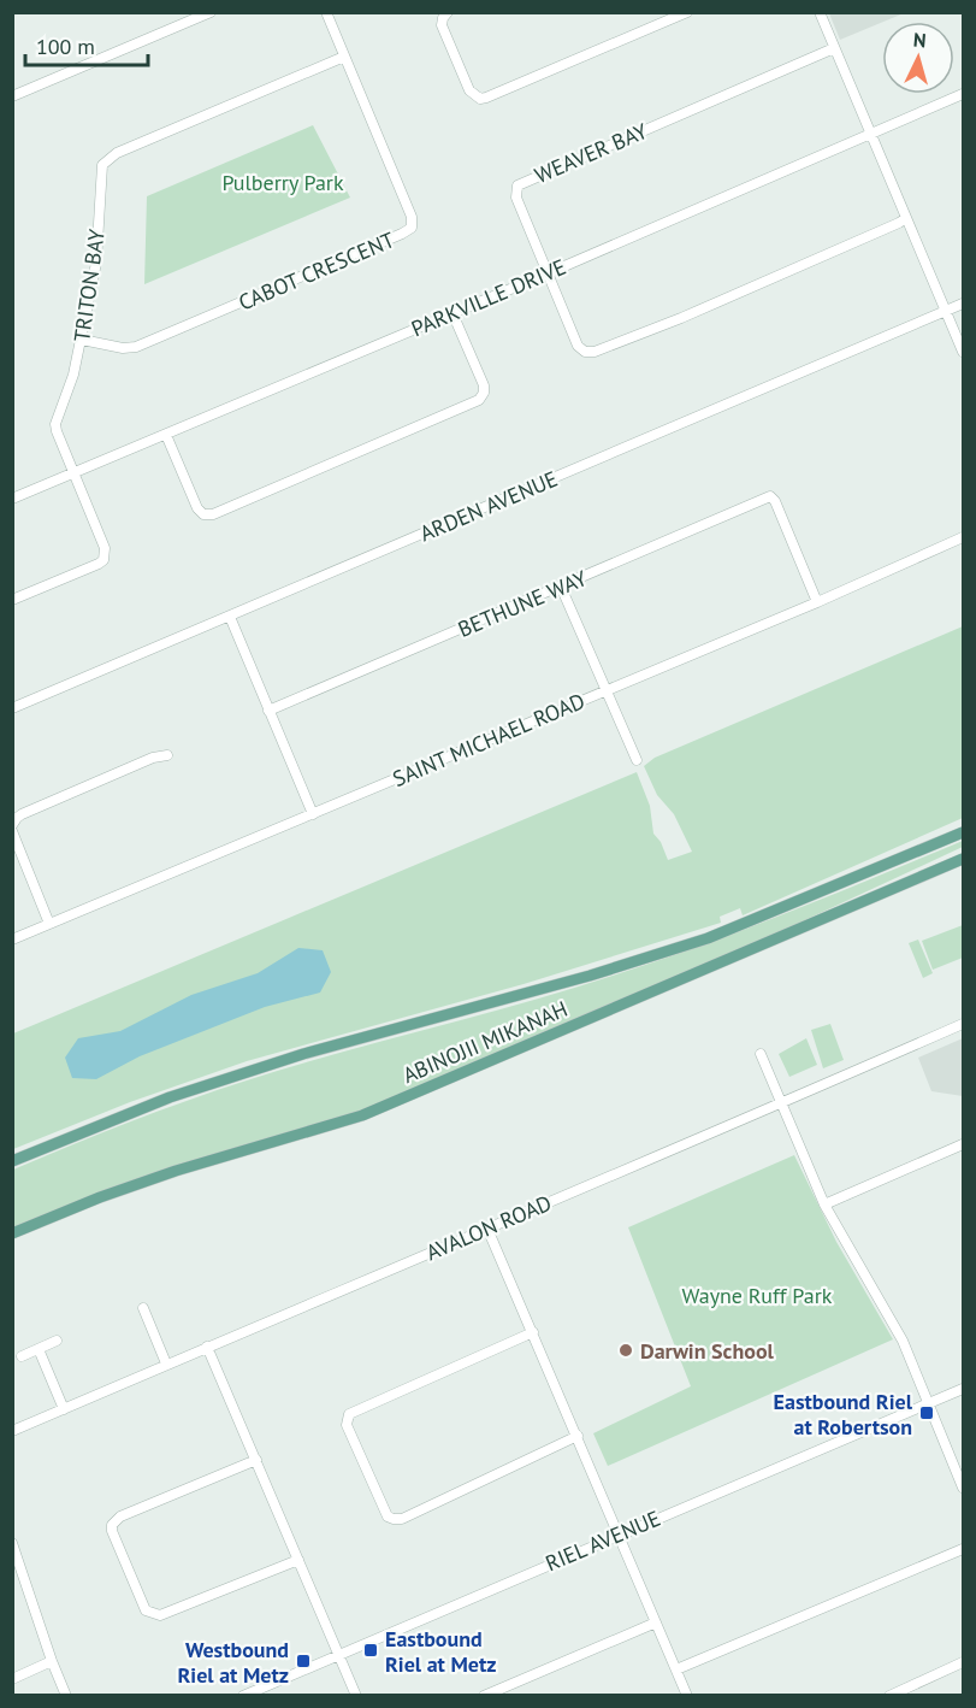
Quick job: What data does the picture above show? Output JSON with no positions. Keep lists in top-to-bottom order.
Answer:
{
  "streets": {
    "main road": ["ABINOJII MIKANAH"],
    "street": [
      "WEAVER BAY",
      "CABOT CRESCENT",
      "TRITON BAY",
      "PARKVILLE DRIVE",
      "ARDEN AVENUE",
      "BETHUNE WAY",
      "SAINT MICHAEL ROAD",
      "AVALON ROAD",
      "RIEL AVENUE"
    ]
  },
  "crossings": [
    ["WEAVER BAY", "PARKVILLE DRIVE"],
    ["CABOT CRESCENT", "TRITON BAY"],
    ["TRITON BAY", "PARKVILLE DRIVE"],
    ["BETHUNE WAY", "SAINT MICHAEL ROAD"]
  ],
  "parks": ["Pulberry Park", "Wayne Ruff Park"],
  "places": {
    "other": ["Darwin School"],
    "transit": ["Eastbound Riel at Robertson", "Eastbound Riel at Metz", "Westbound Riel at Metz"]
  },
  "scale_bar": "100 m",
  "north": "top"
}
